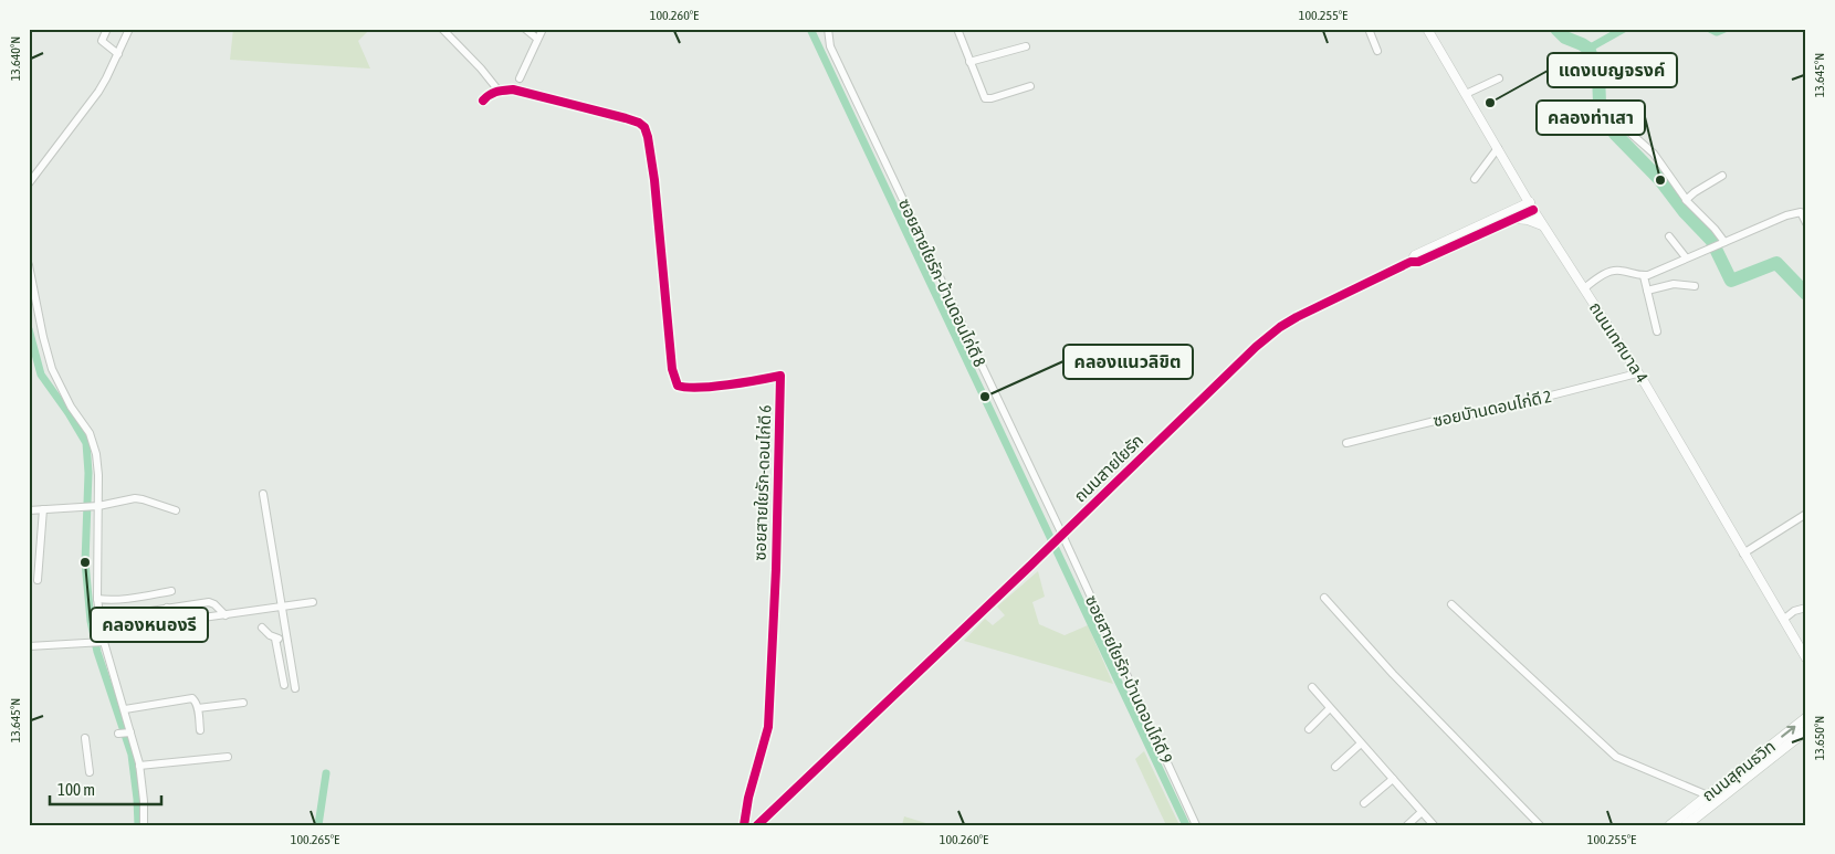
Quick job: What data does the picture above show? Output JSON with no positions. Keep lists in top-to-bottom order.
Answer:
{
  "streets": {
    "main road": ["ถนนสุคนธวิท"],
    "street": [
      "ซอยสายใยรัก-บ้านดอนไก่ดี 8",
      "ถนนเทศบาล 4",
      "ซอยบัานดอนไก่ดี 2",
      "ถนนสายใยรัก",
      "ซอยสายใยรัก-ดอนไก่ดี 6",
      "ซอยสายใยรัก-บ้านดอนไก่ดี 9"
    ]
  },
  "crossings": [
    ["ซอยสายใยรัก-บ้านดอนไก่ดี 8", "ถนนสายใยรัก"],
    ["ซอยสายใยรัก-บ้านดอนไก่ดี 8", "ซอยสายใยรัก-บ้านดอนไก่ดี 9"],
    ["ถนนเทศบาล 4", "ซอยบัานดอนไก่ดี 2"],
    ["ถนนเทศบาล 4", "ถนนสายใยรัก"],
    ["ถนนสายใยรัก", "ซอยสายใยรัก-บ้านดอนไก่ดี 9"]
  ],
  "places": [
    "แดงเบญจรงค์",
    "คลองท่าเสา",
    "คลองแนวลิขิต",
    "คลองหนองรี"
  ],
  "scale_bar": "100 m",
  "coordinates": [
    "100.260°E",
    "100.255°E",
    "13.640°N",
    "13.645°N",
    "13.650°N",
    "100.265°E"
  ]
}
